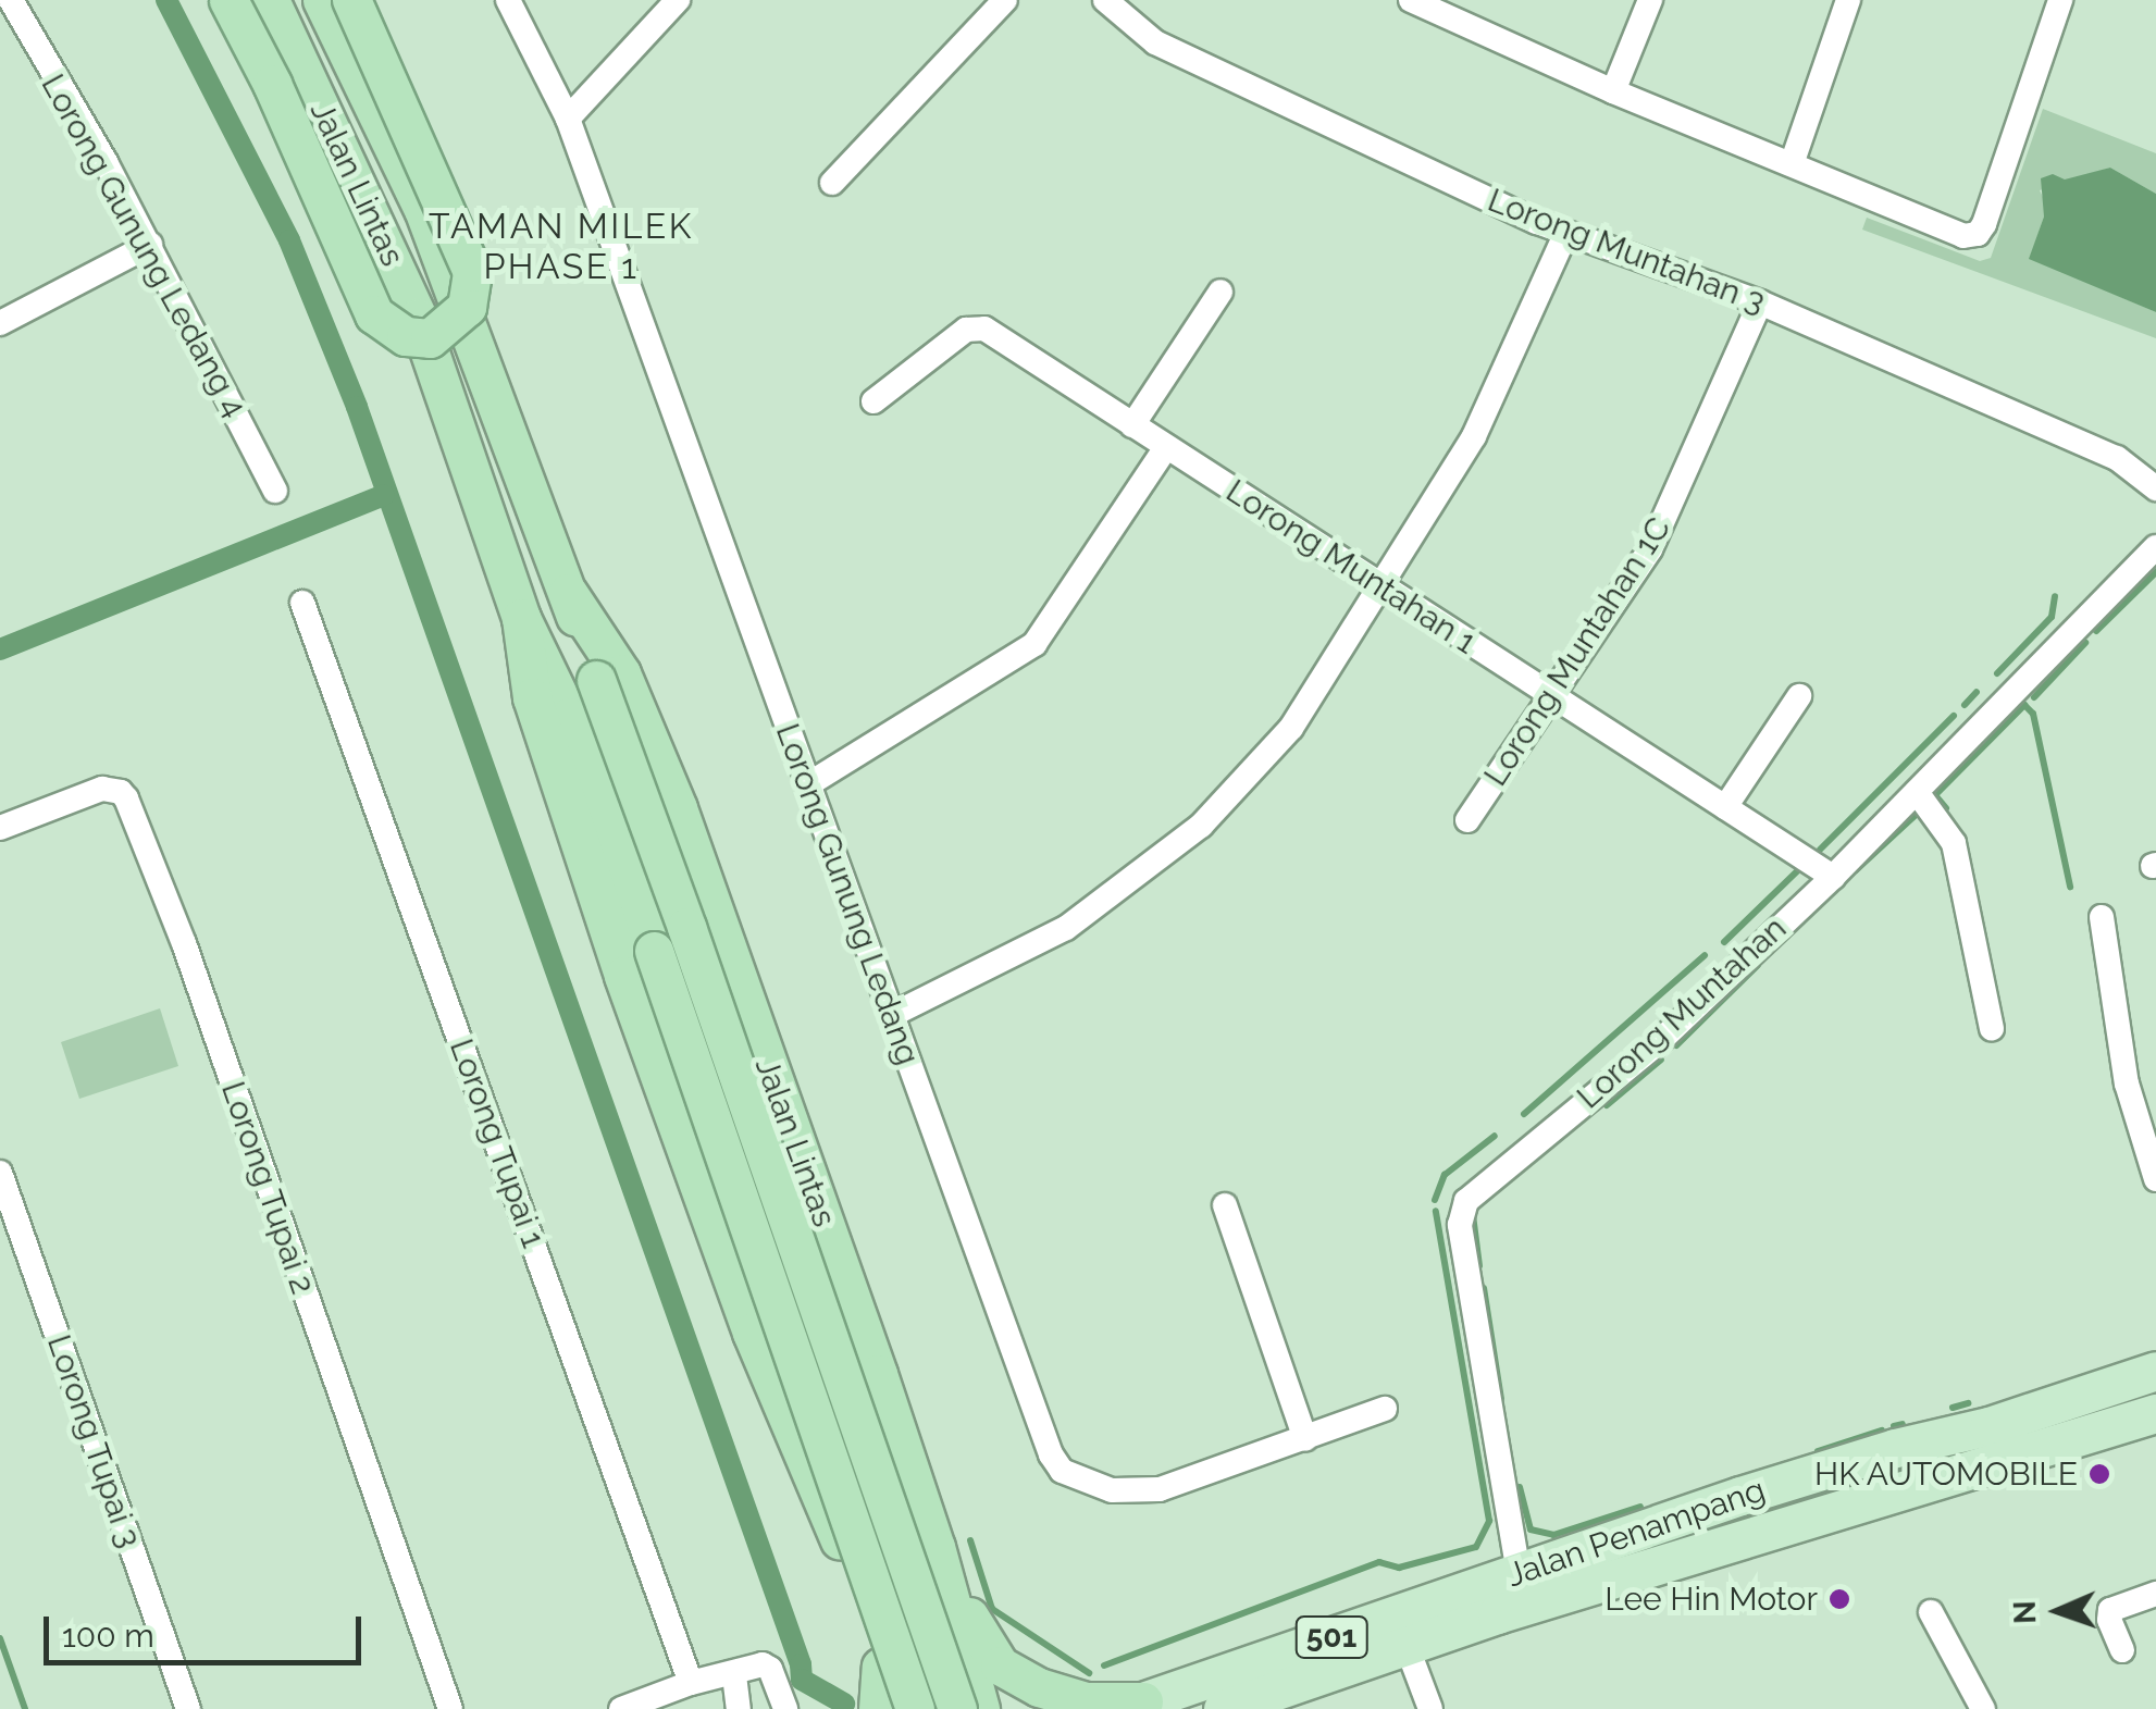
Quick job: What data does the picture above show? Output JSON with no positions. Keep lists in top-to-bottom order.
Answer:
{
  "streets": {
    "highway": ["Jalan Lintas"],
    "main road": ["Jalan Penampang", "501"],
    "street": [
      "Lorong Gunung Ledang 4",
      "Lorong Muntahan 3",
      "Lorong Muntahan 1",
      "Lorong Muntahan 1C",
      "Lorong Gunung Ledang",
      "Lorong Muntahan",
      "Lorong Tupai 1",
      "Lorong Tupai 2",
      "Lorong Tupai 3"
    ]
  },
  "crossings": [
    ["Lorong Muntahan 3", "Lorong Muntahan 1C"],
    ["Lorong Muntahan 1", "Lorong Muntahan 1C"],
    ["Lorong Muntahan 1", "Lorong Muntahan"],
    ["Lorong Muntahan", "Jalan Penampang"]
  ],
  "districts": ["TAMAN MILEK PHASE 1"],
  "places": ["HK AUTOMOBILE", "Lee Hin Motor"],
  "scale_bar": "100 m",
  "north": "left"
}
